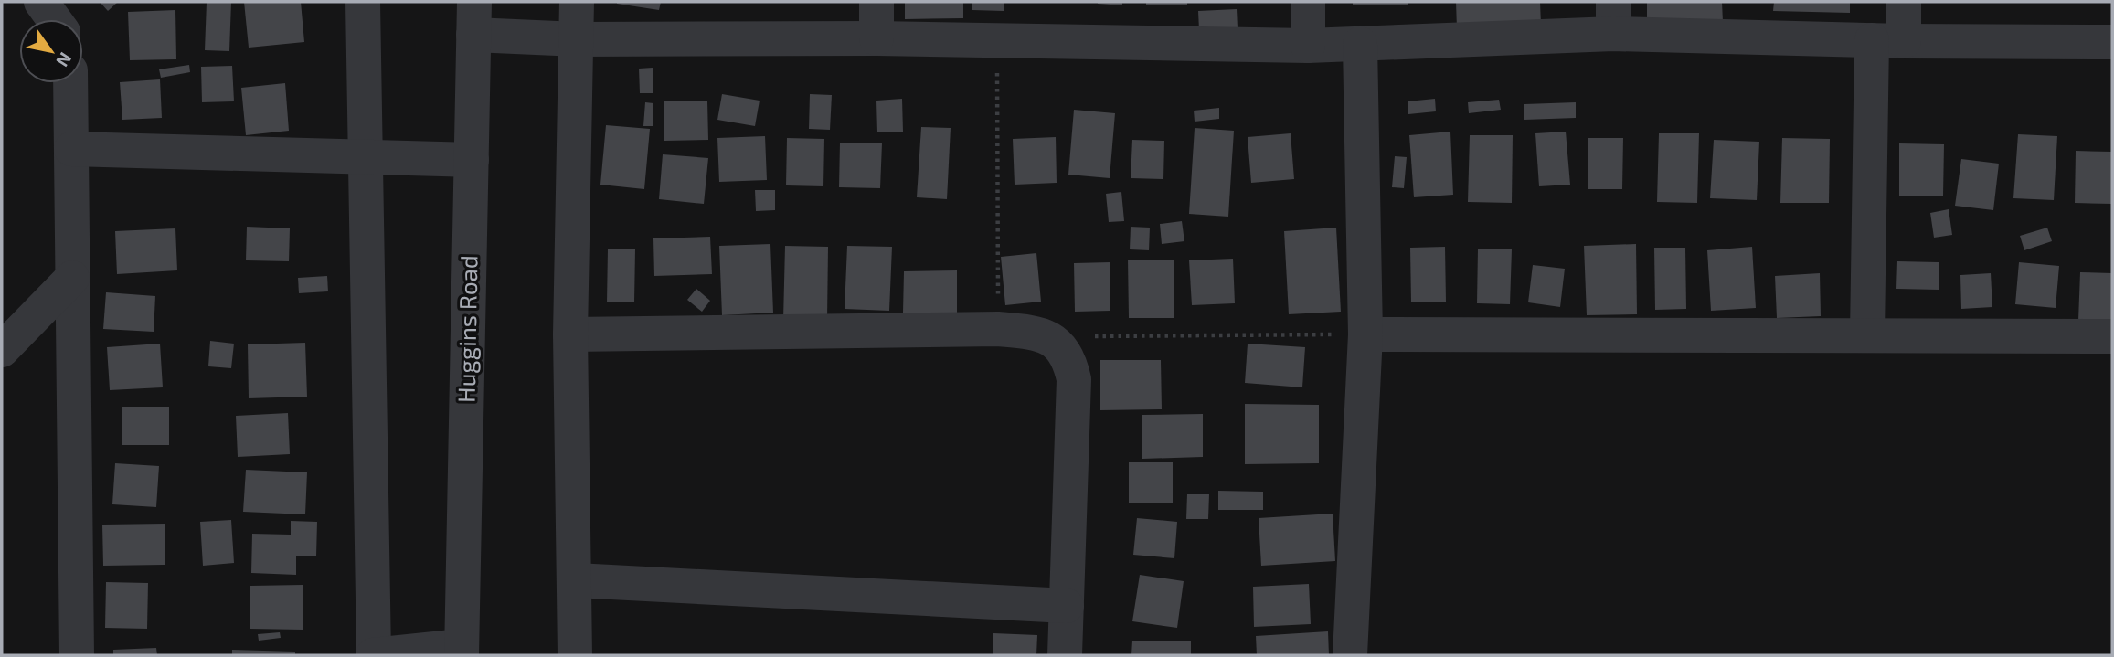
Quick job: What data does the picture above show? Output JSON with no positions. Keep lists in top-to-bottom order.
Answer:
{
  "streets": {
    "street": ["Huggins Road"]
  },
  "north": "bottom right"
}
